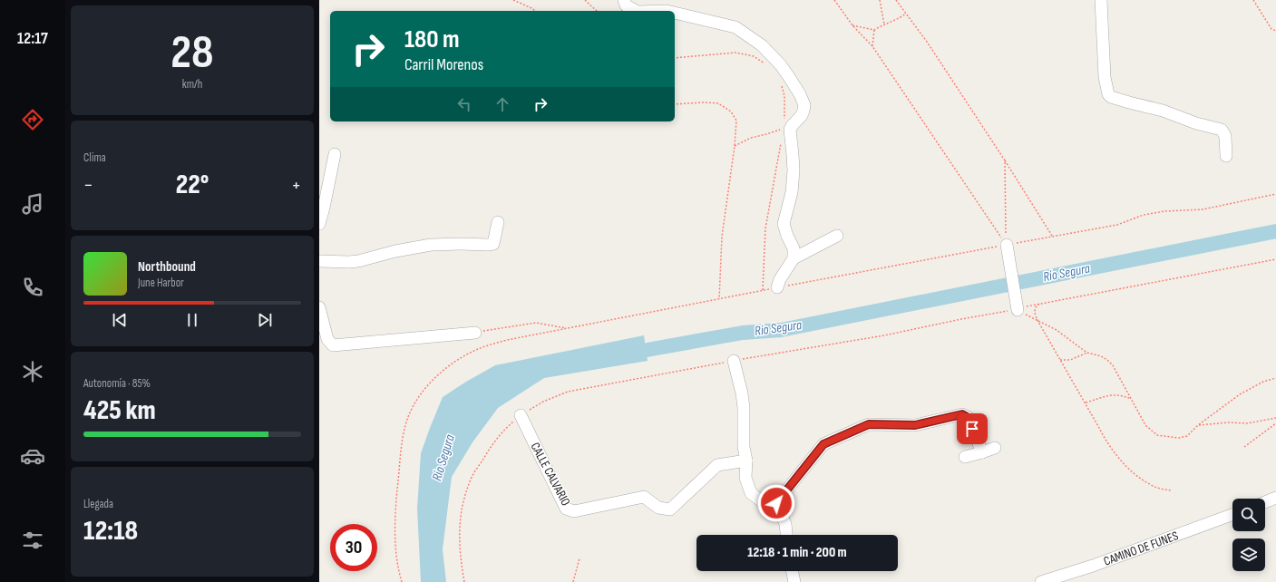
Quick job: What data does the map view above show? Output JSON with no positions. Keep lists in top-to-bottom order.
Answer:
{
  "streets": {
    "street": ["CALLE CALVARIO", "CAMINO DE FUNES"]
  },
  "water": ["Río Segura"],
  "page": {
    "tabs": "12:17",
    "tile": [
      ["28", "km/h"],
      "Clima",
      ["Autonomía · 85%", "425 km"],
      ["Llegada", "12:18"]
    ],
    "turn": ["180 m", "Carril Morenos"],
    "heat": ["−", "22°", "+"],
    "song": ["Northbound", "June Harbor"],
    "limit": "30",
    "trip": "12:18 · 1 min · 200 m"
  }
}
